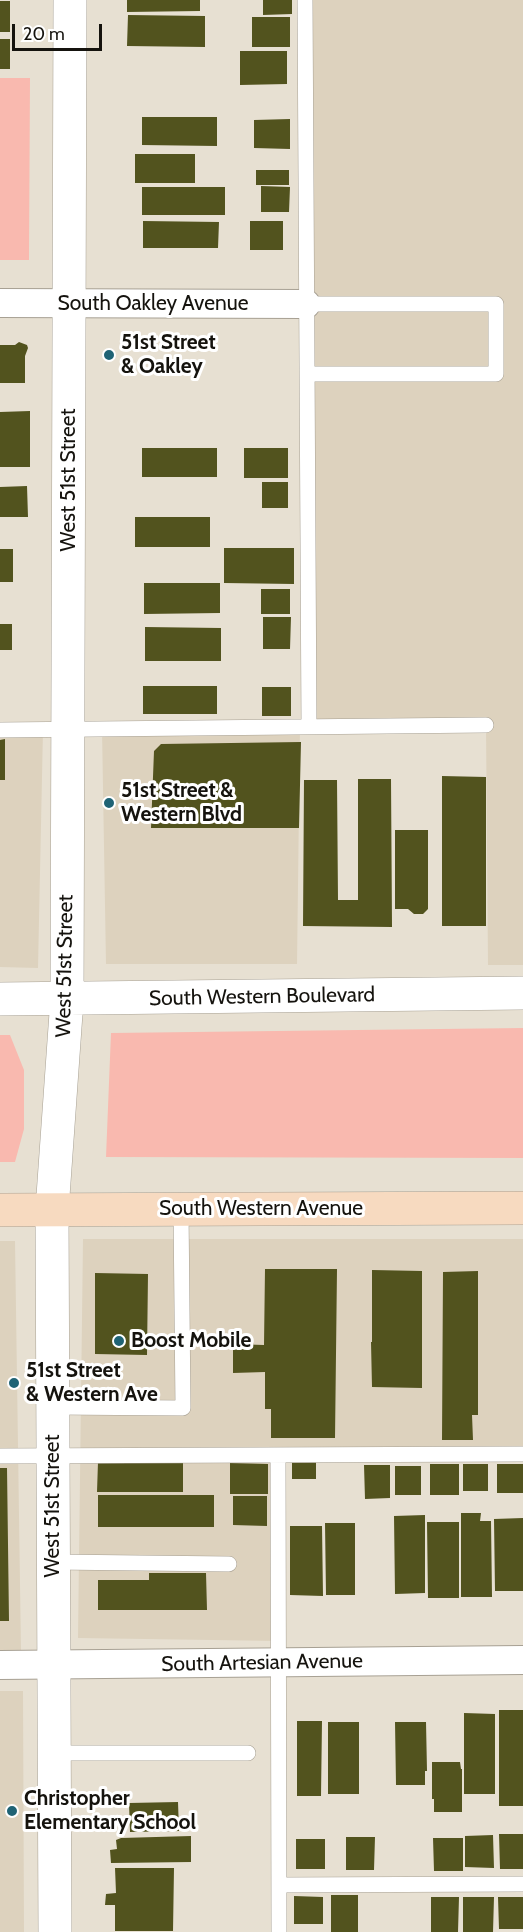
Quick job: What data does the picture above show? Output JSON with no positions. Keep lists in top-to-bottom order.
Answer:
{
  "streets": {
    "main road": ["South Western Avenue"],
    "street": [
      "South Oakley Avenue",
      "West 51st Street",
      "South Western Boulevard",
      "South Artesian Avenue"
    ]
  },
  "crossings": [
    ["South Oakley Avenue", "West 51st Street"],
    ["West 51st Street", "South Western Boulevard"],
    ["West 51st Street", "South Western Avenue"],
    ["West 51st Street", "South Artesian Avenue"]
  ],
  "places": [
    "51st Street & Oakley",
    "51st Street & Western Blvd",
    "Boost Mobile",
    "51st Street & Western Ave",
    "Christopher Elementary School"
  ],
  "scale_bar": "20 m"
}
